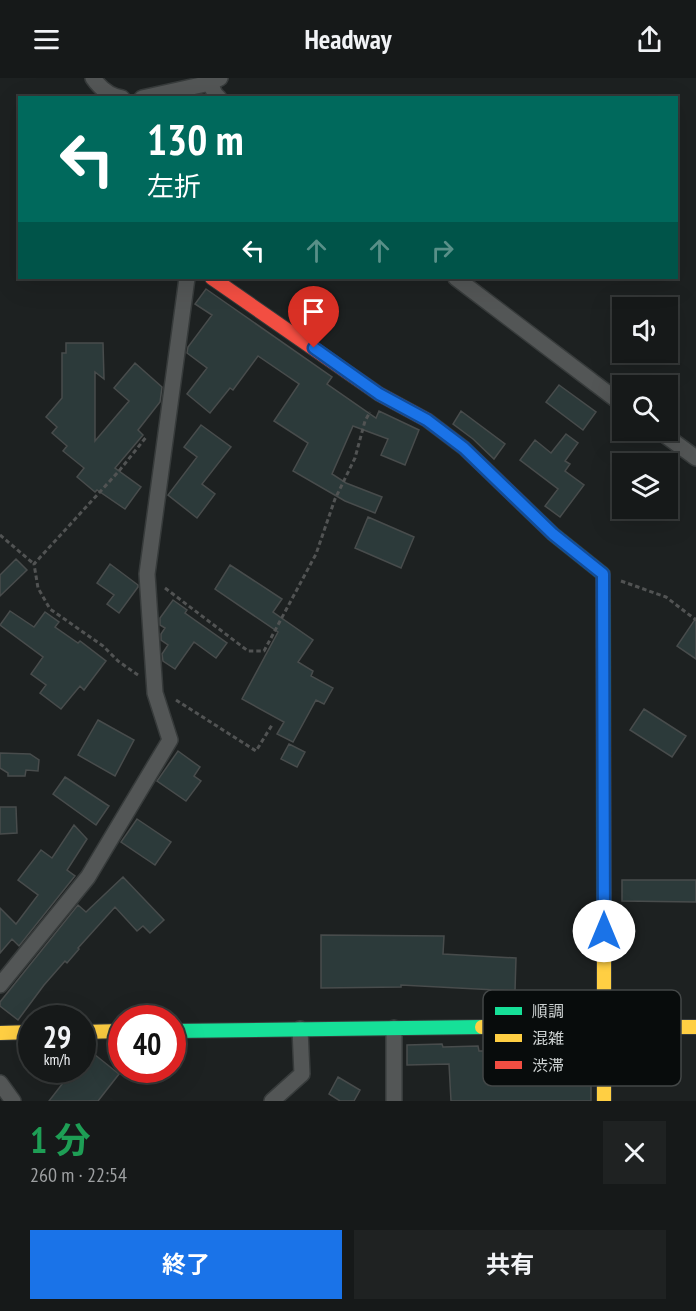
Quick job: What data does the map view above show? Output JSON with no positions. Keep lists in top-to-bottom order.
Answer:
{
  "legend": ["順調", "混雑", "渋滞"],
  "page": {
    "header": "Headway",
    "turn": ["130 m", "左折"],
    "speed": "29 km/h",
    "limit": "40",
    "heading": ["1 分", "260 m · 22:54"],
    "buttons": ["終了", "共有"]
  }
}
